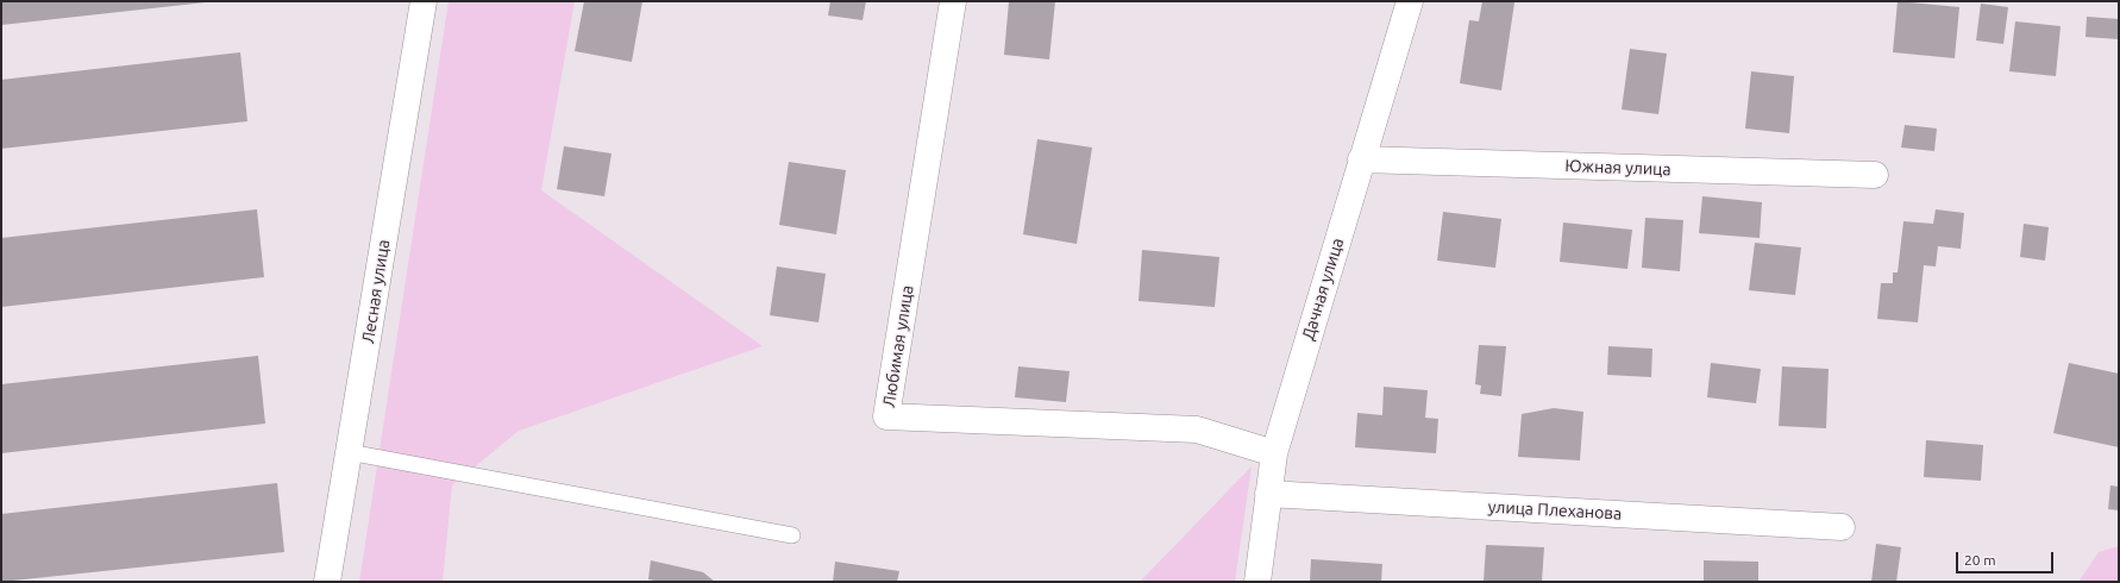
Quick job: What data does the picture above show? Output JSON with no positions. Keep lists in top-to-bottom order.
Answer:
{
  "streets": {
    "street": [
      "Южная улица",
      "Дачная улица",
      "Лесная улица",
      "Любимая улица",
      "улица Плеханова"
    ]
  },
  "crossings": [
    ["Южная улица", "Дачная улица"],
    ["Дачная улица", "Любимая улица"],
    ["Дачная улица", "улица Плеханова"]
  ],
  "scale_bar": "20 m"
}
